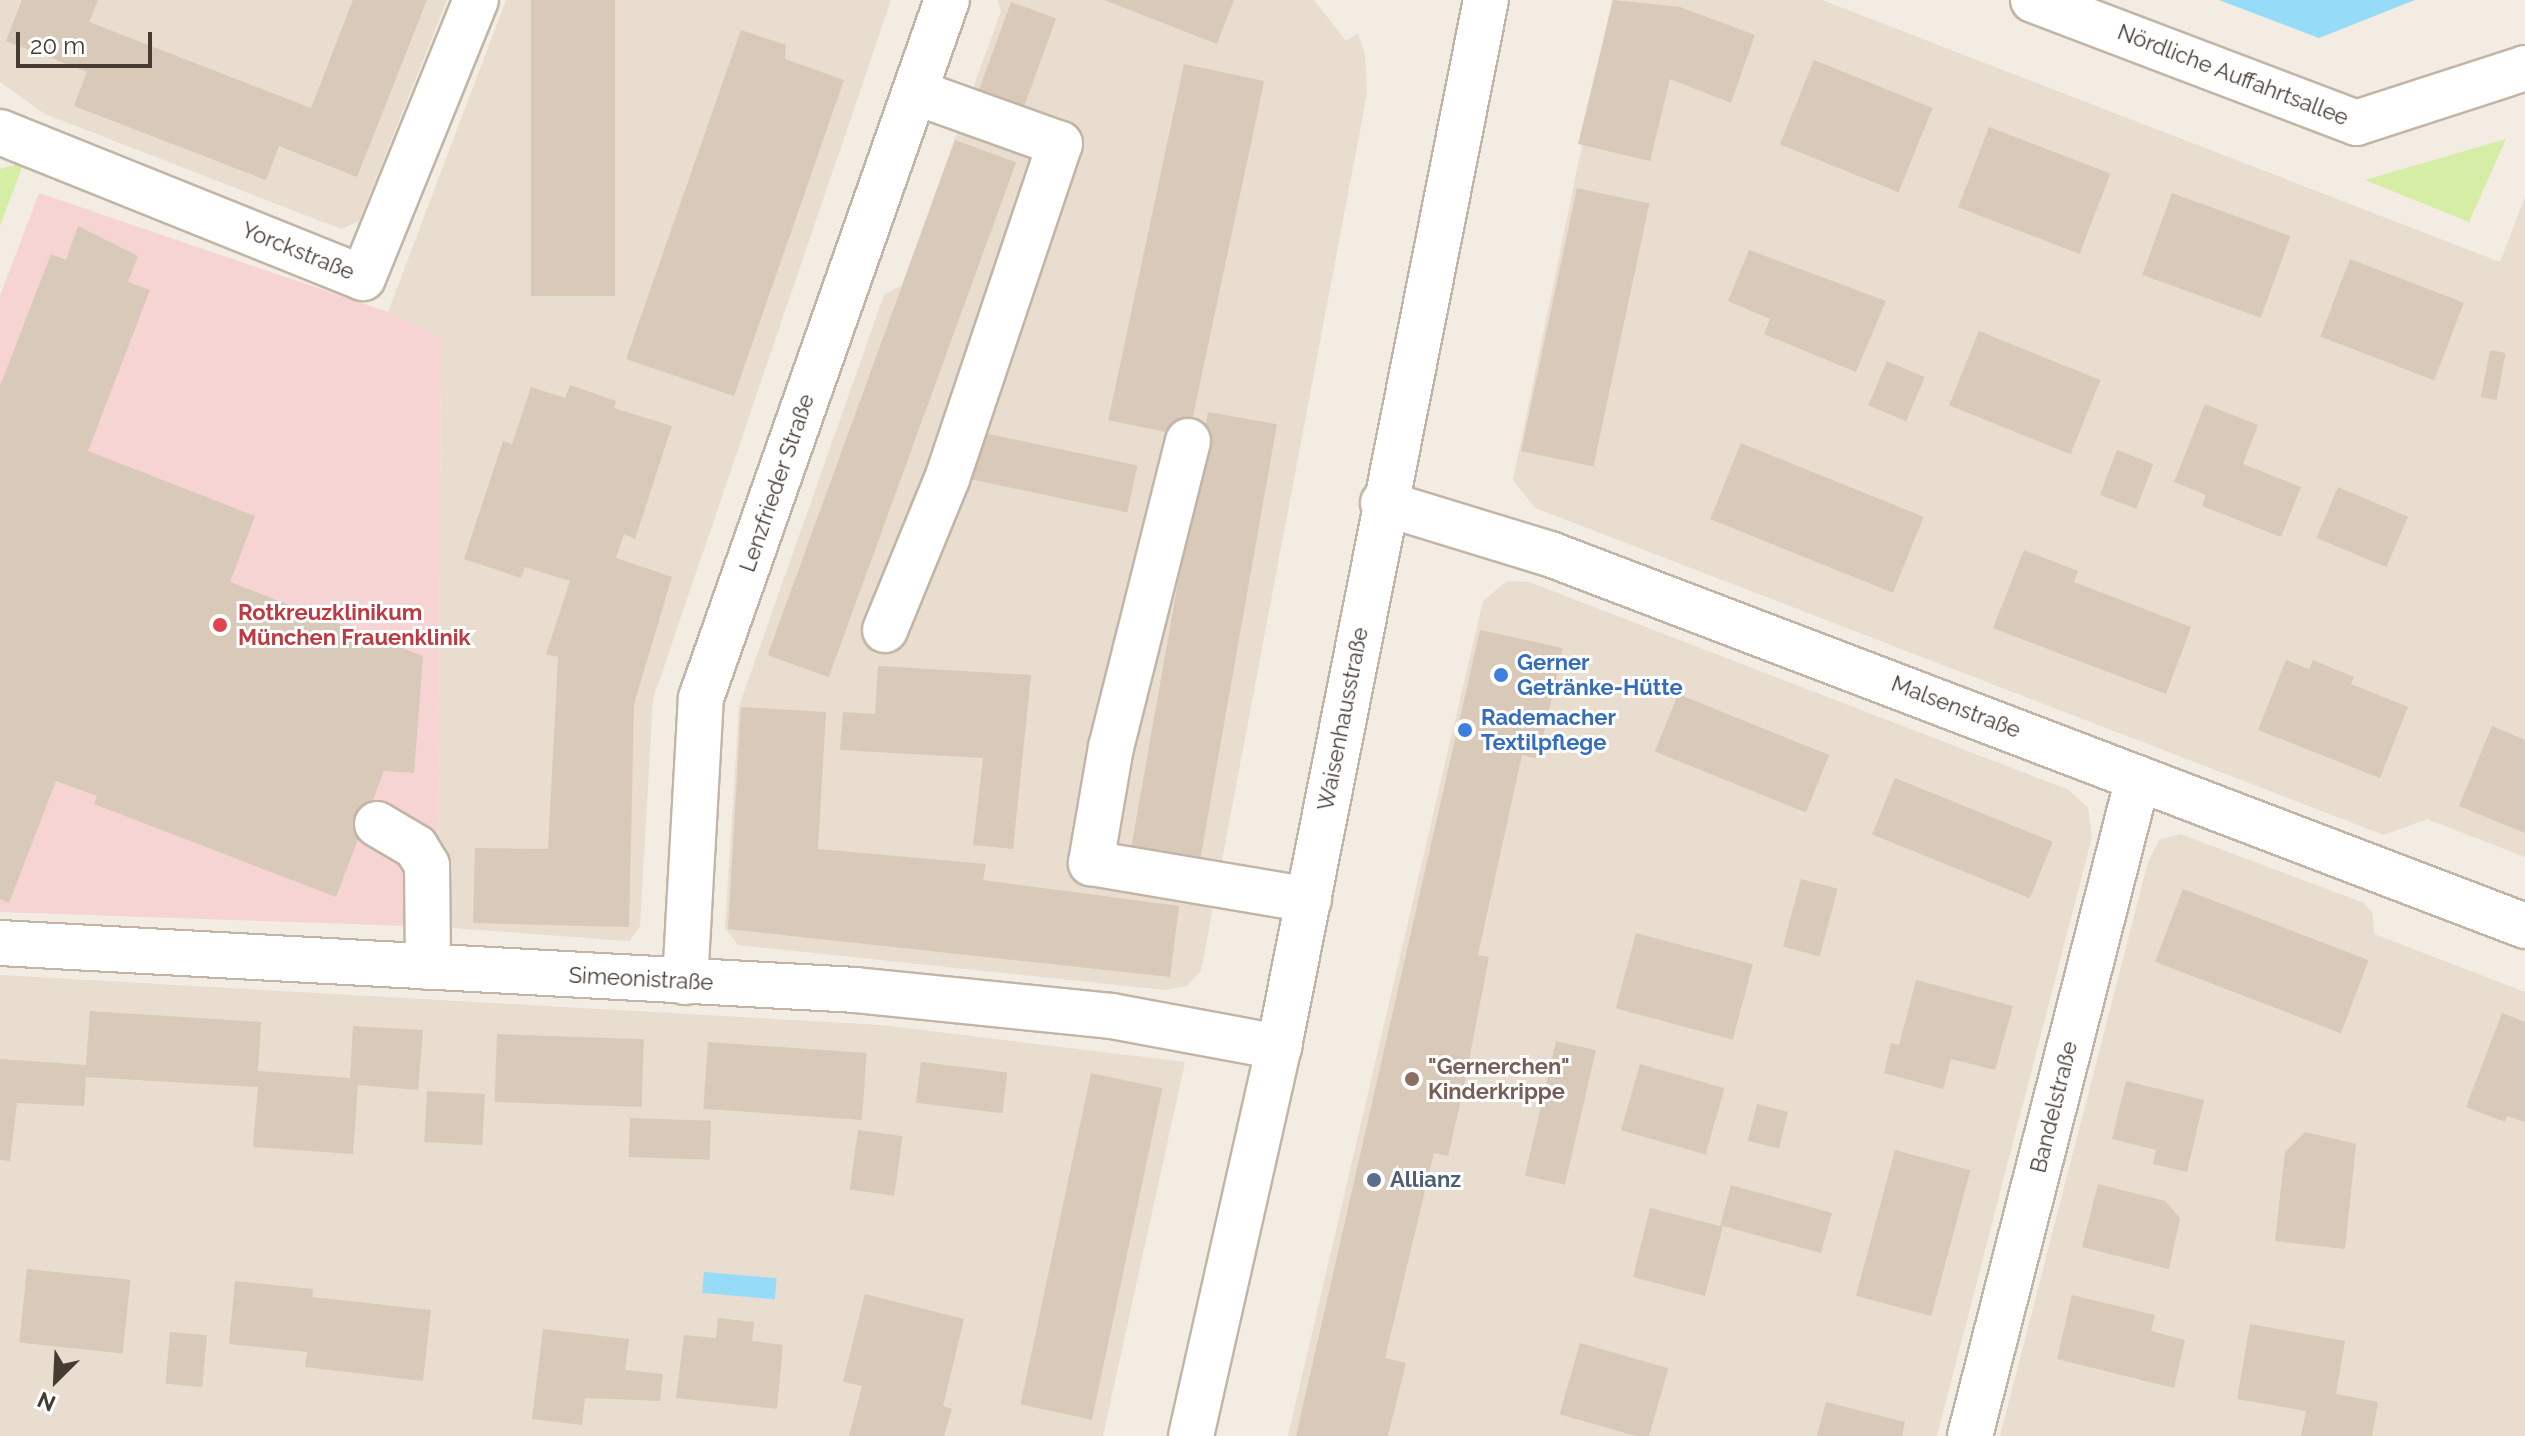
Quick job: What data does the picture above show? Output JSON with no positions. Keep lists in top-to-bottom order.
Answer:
{
  "streets": {
    "street": [
      "Nördliche Auffahrtsallee",
      "Yorckstraße",
      "Lenzfrieder Straße",
      "Malsenstraße",
      "Waisenhausstraße",
      "Simeonistraße",
      "Bandelstraße"
    ]
  },
  "crossings": [
    ["Lenzfrieder Straße", "Simeonistraße"],
    ["Malsenstraße", "Waisenhausstraße"],
    ["Malsenstraße", "Bandelstraße"],
    ["Waisenhausstraße", "Simeonistraße"]
  ],
  "places": [
    "Rotkreuzklinikum München Frauenklinik",
    "Gerner Getränke-Hütte",
    "Rademacher Textilpflege",
    "\"Gernerchen\" Kinderkrippe",
    "Allianz"
  ],
  "scale_bar": "20 m",
  "north": "bottom left"
}
